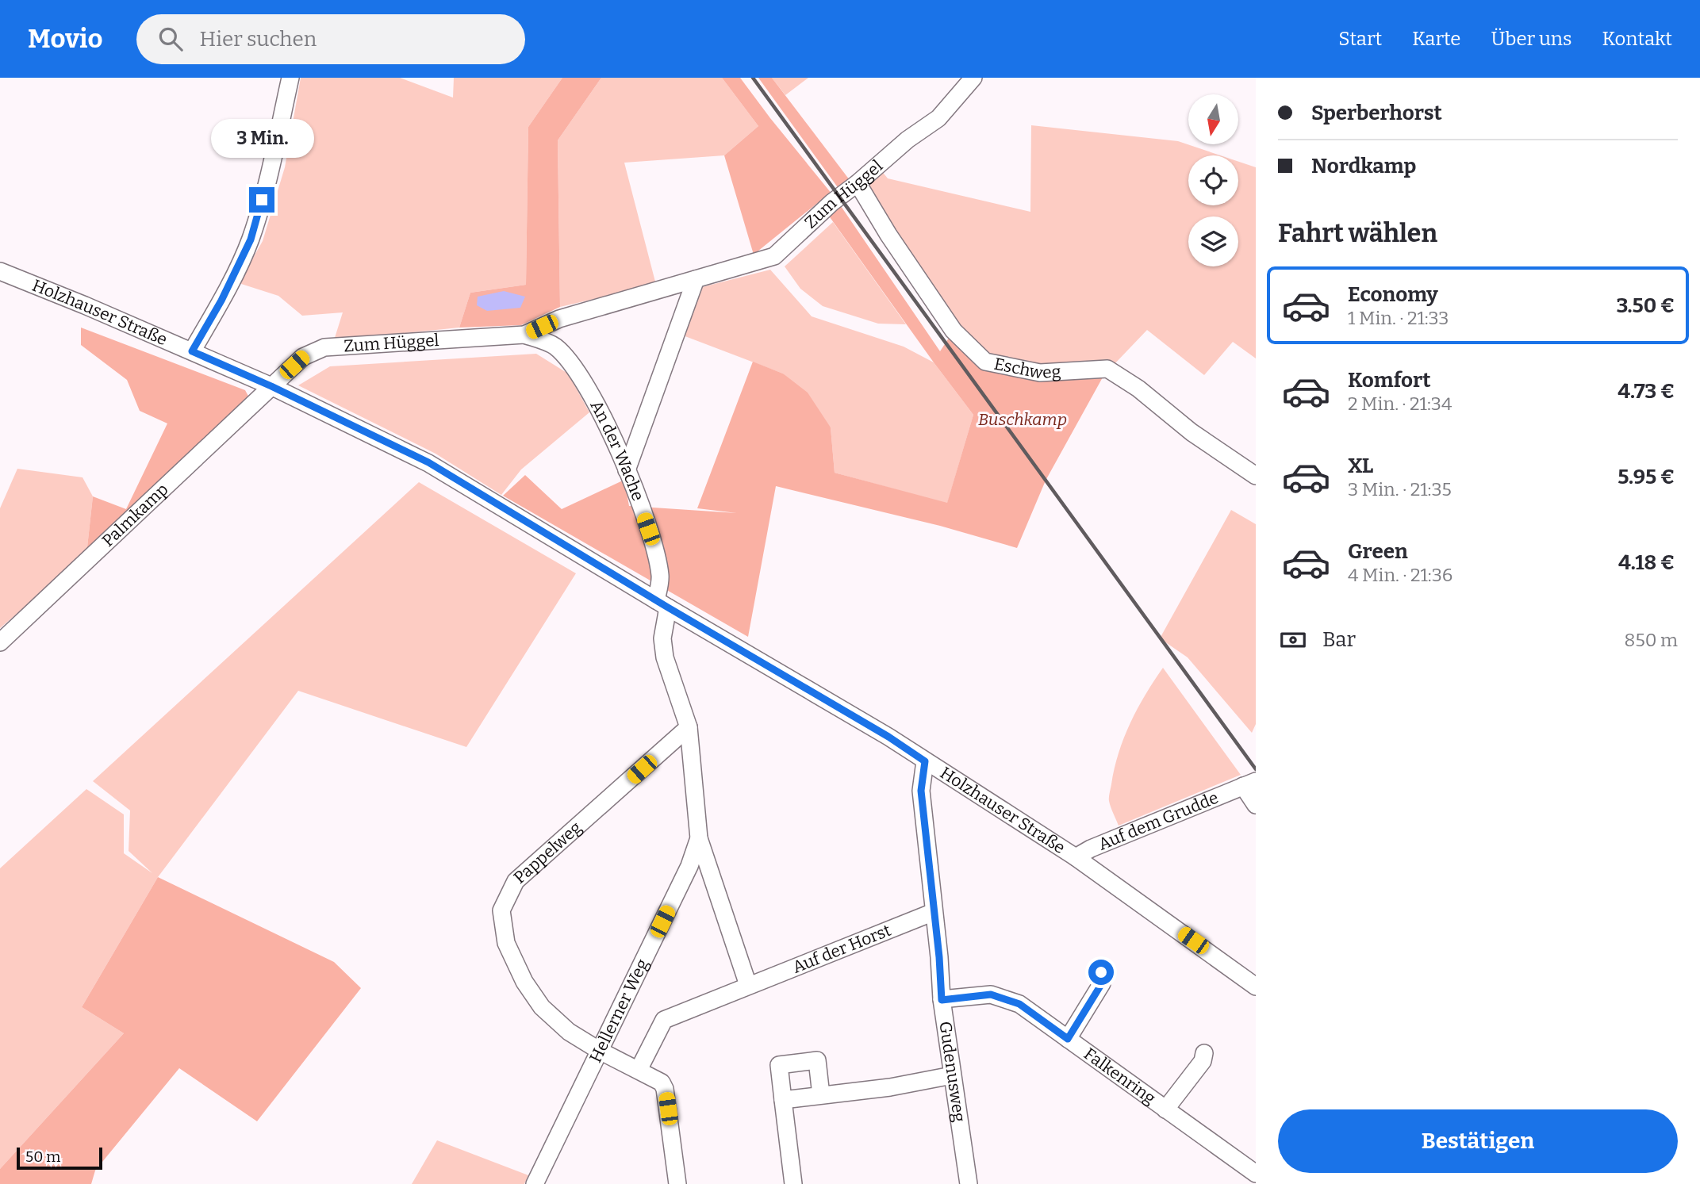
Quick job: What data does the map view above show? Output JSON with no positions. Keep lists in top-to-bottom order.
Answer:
{
  "streets": {
    "street": [
      "Zum Hüggel",
      "Holzhauser Straße",
      "Eschweg",
      "An der Wache",
      "Palmkamp",
      "Auf dem Grudde",
      "Pappelweg",
      "Auf der Horst",
      "Hellerner Weg",
      "Gudenusweg",
      "Falkenring"
    ]
  },
  "crossings": [
    ["Zum Hüggel", "Holzhauser Straße"],
    ["Zum Hüggel", "Eschweg"],
    ["Zum Hüggel", "An der Wache"],
    ["Zum Hüggel", "Palmkamp"],
    ["Holzhauser Straße", "An der Wache"],
    ["Holzhauser Straße", "Palmkamp"],
    ["Holzhauser Straße", "Auf dem Grudde"],
    ["Holzhauser Straße", "Hellerner Weg"],
    ["Holzhauser Straße", "Gudenusweg"],
    ["An der Wache", "Hellerner Weg"],
    ["Pappelweg", "Auf der Horst"],
    ["Pappelweg", "Hellerner Weg"],
    ["Auf der Horst", "Gudenusweg"],
    ["Gudenusweg", "Falkenring"]
  ],
  "parks": ["Buschkamp"],
  "scale_bar": "50 m",
  "north": "bottom",
  "page": {
    "header": "Movio",
    "search": "Hier suchen",
    "nav": [
      "Start",
      "Karte",
      "Über uns",
      "Kontakt"
    ],
    "banner": ["Sperberhorst", "Nordkamp"],
    "bubble": "3 Min.",
    "heading": "Fahrt wählen",
    "list": [
      {
        "name": "Economy",
        "note": "1 Min. · 21:33",
        "value": "3.50 €"
      },
      {
        "name": "Komfort",
        "note": "2 Min. · 21:34",
        "value": "4.73 €"
      },
      {
        "name": "XL",
        "note": "3 Min. · 21:35",
        "value": "5.95 €"
      },
      {
        "name": "Green",
        "note": "4 Min. · 21:36",
        "value": "4.18 €"
      }
    ],
    "pay": ["Bar", "850 m"],
    "buttons": "Bestätigen",
    "scale": "50 m"
  }
}
